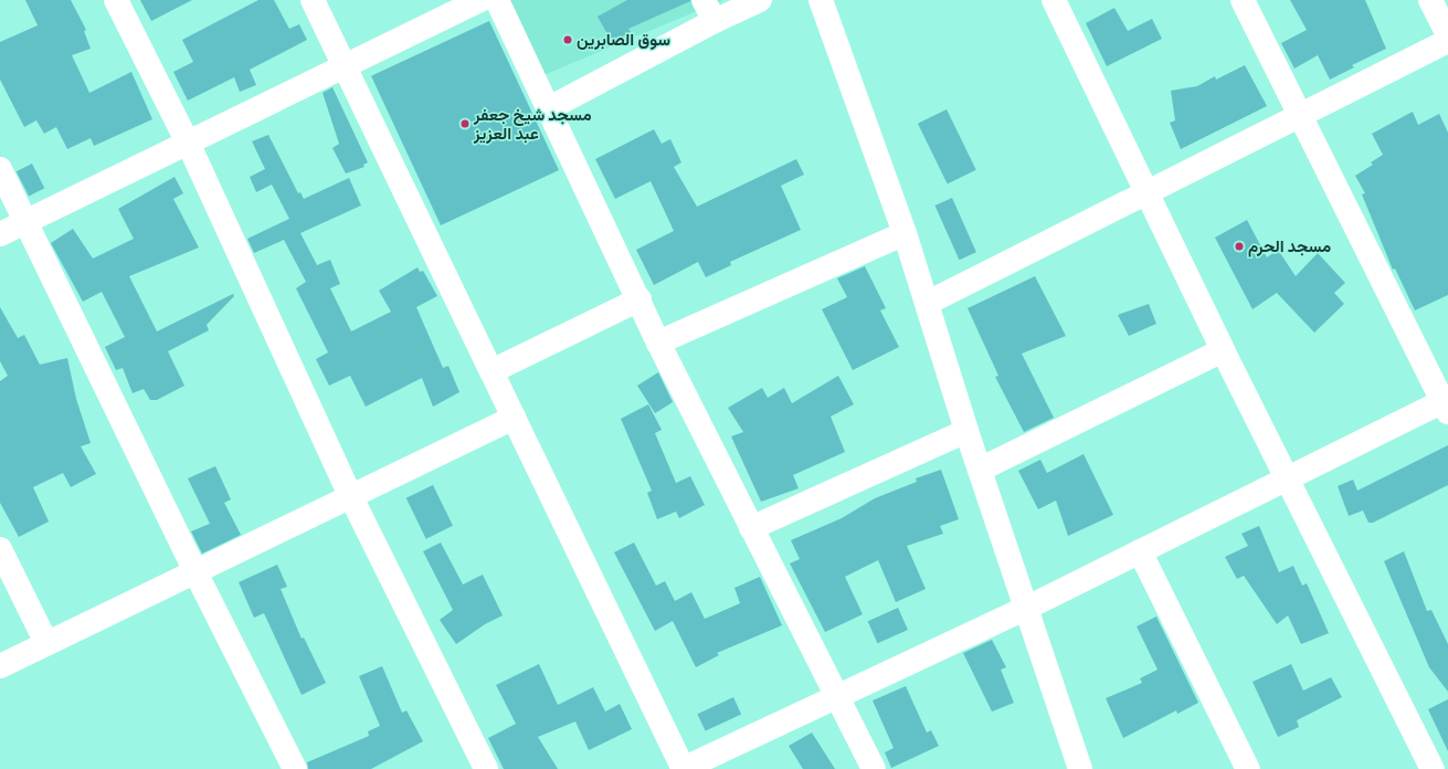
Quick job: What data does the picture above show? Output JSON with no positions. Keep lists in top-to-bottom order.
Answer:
{
  "places": ["سوق الصابرين", "مسجد شيخ جعفر عبد العزيز", "مسجد الحرم"]
}
